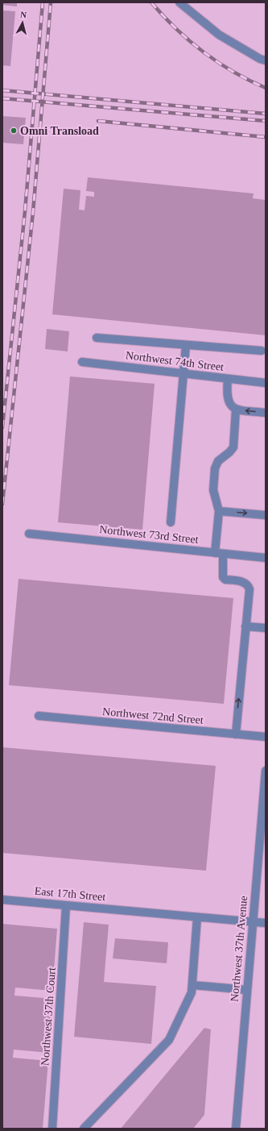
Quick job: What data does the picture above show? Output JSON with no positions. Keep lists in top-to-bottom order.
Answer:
{
  "streets": {
    "street": [
      "Northwest 74th Street",
      "Northwest 73rd Street",
      "Northwest 72nd Street",
      "East 17th Street",
      "Northwest 37th Avenue",
      "Northwest 37th Court"
    ]
  },
  "crossings": [
    ["East 17th Street", "Northwest 37th Avenue"],
    ["East 17th Street", "Northwest 37th Court"]
  ],
  "places": ["Omni Transload"],
  "north": "top"
}
